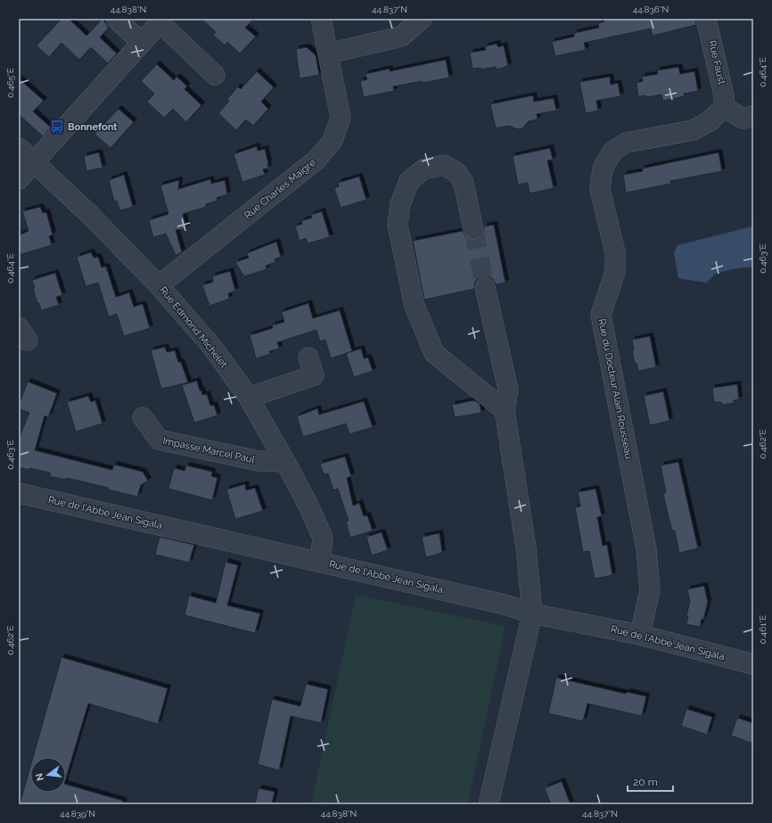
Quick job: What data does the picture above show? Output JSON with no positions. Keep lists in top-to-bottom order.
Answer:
{
  "streets": {
    "street": [
      "Rue Faust",
      "Rue Charles Maigre",
      "Rue Edmond Michelet",
      "Rue du Docteur Alain Rousseau",
      "Impasse Marcel Paul",
      "Rue de l'Abbé Jean Sigala"
    ]
  },
  "crossings": [
    ["Rue Faust", "Rue du Docteur Alain Rousseau"],
    ["Rue Charles Maigre", "Rue Edmond Michelet"],
    ["Rue Edmond Michelet", "Impasse Marcel Paul"],
    ["Rue Edmond Michelet", "Rue de l'Abbé Jean Sigala"],
    ["Rue du Docteur Alain Rousseau", "Rue de l'Abbé Jean Sigala"]
  ],
  "places": {
    "bus stop": ["Bonnefont"]
  },
  "scale_bar": "20 m",
  "north": "left",
  "coordinates": [
    "44.838°N",
    "44.837°N",
    "44.836°N",
    "0.464°E",
    "0.465°E",
    "0.463°E",
    "0.462°E",
    "0.461°E",
    "44.839°N"
  ]
}
